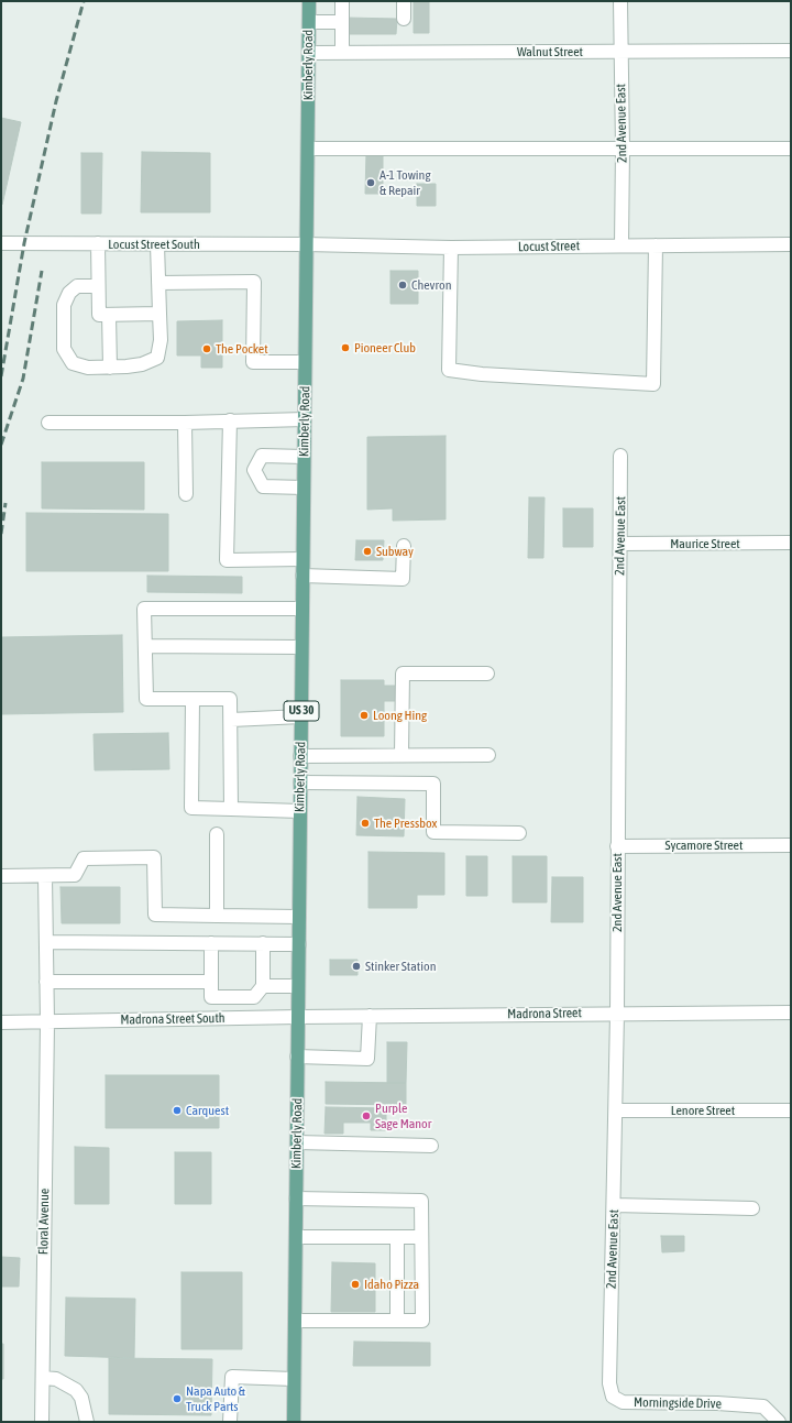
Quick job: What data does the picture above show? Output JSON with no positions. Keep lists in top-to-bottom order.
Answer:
{
  "streets": {
    "main road": ["Kimberly Road", "US 30"],
    "street": [
      "Walnut Street",
      "2nd Avenue East",
      "Locust Street South",
      "Locust Street",
      "Maurice Street",
      "Sycamore Street",
      "Madrona Street",
      "Madrona Street South",
      "Lenore Street",
      "Floral Avenue",
      "Morningside Drive"
    ]
  },
  "crossings": [
    ["Walnut Street", "Kimberly Road"],
    ["Walnut Street", "2nd Avenue East"],
    ["Kimberly Road", "Locust Street South"],
    ["Kimberly Road", "Locust Street"],
    ["Kimberly Road", "Madrona Street"],
    ["Kimberly Road", "Madrona Street South"],
    ["2nd Avenue East", "Locust Street"],
    ["2nd Avenue East", "Maurice Street"],
    ["2nd Avenue East", "Sycamore Street"],
    ["2nd Avenue East", "Madrona Street"],
    ["2nd Avenue East", "Lenore Street"],
    ["2nd Avenue East", "Morningside Drive"],
    ["Locust Street South", "Locust Street"],
    ["Madrona Street", "Madrona Street South"],
    ["Madrona Street South", "Floral Avenue"]
  ],
  "places": [
    "A-1 Towing & Repair",
    "Chevron",
    "Pioneer Club",
    "The Pocket",
    "Subway",
    "Loong Hing",
    "The Pressbox",
    "Stinker Station",
    "Carquest",
    "Purple Sage Manor",
    "Idaho Pizza",
    "Napa Auto & Truck Parts"
  ]
}
